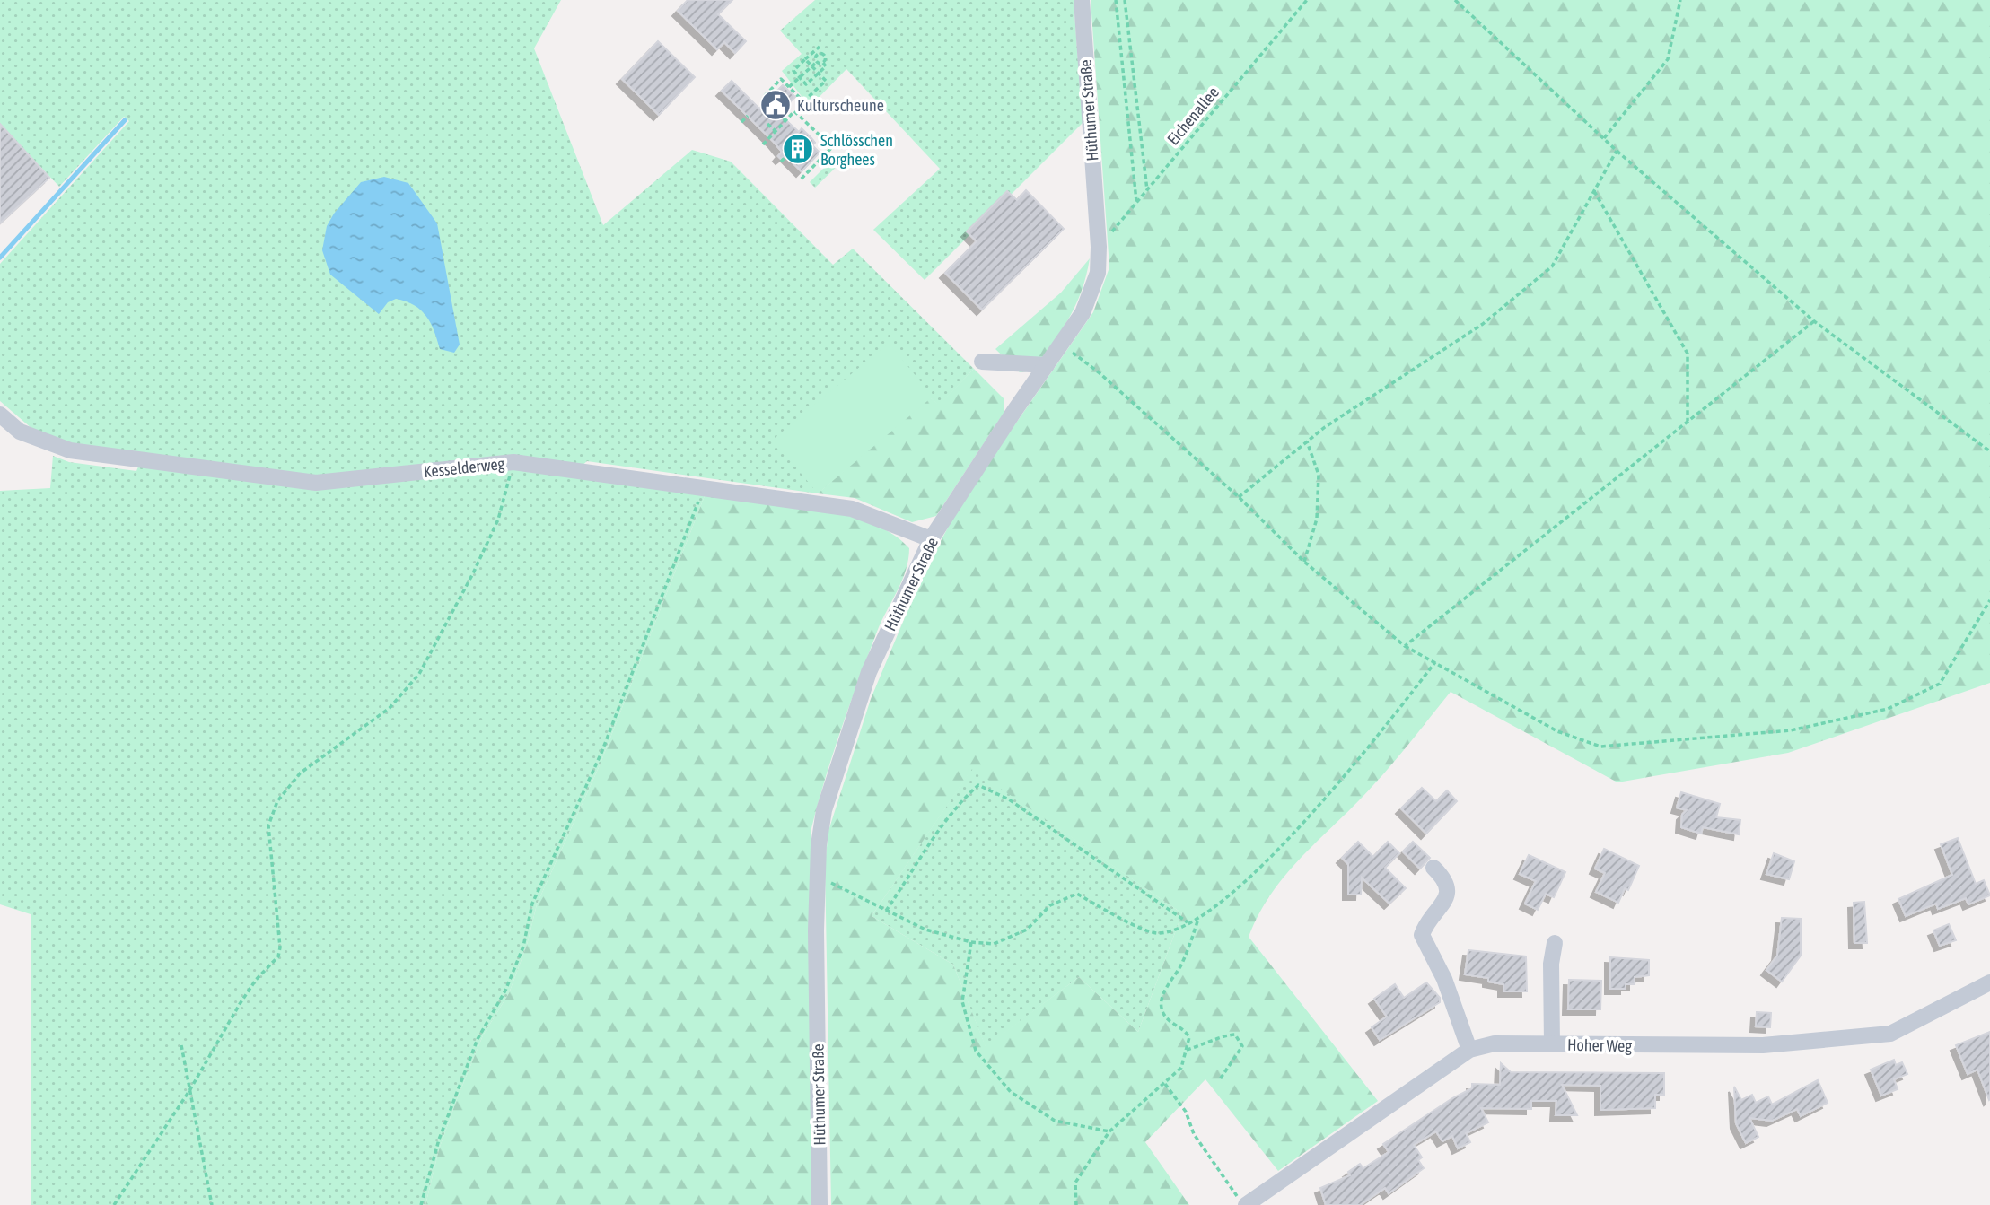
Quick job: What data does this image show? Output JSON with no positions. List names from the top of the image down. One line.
{"streets":{"street":["Hüthumer Straße","Kesselderweg","Hoher Weg"],"path":["Eichenallee"]},"crossings":[["Hüthumer Straße","Eichenallee"],["Hüthumer Straße","Kesselderweg"]],"places":{"public building":["Kulturscheune"],"building":["Schlösschen Borghees"]}}
